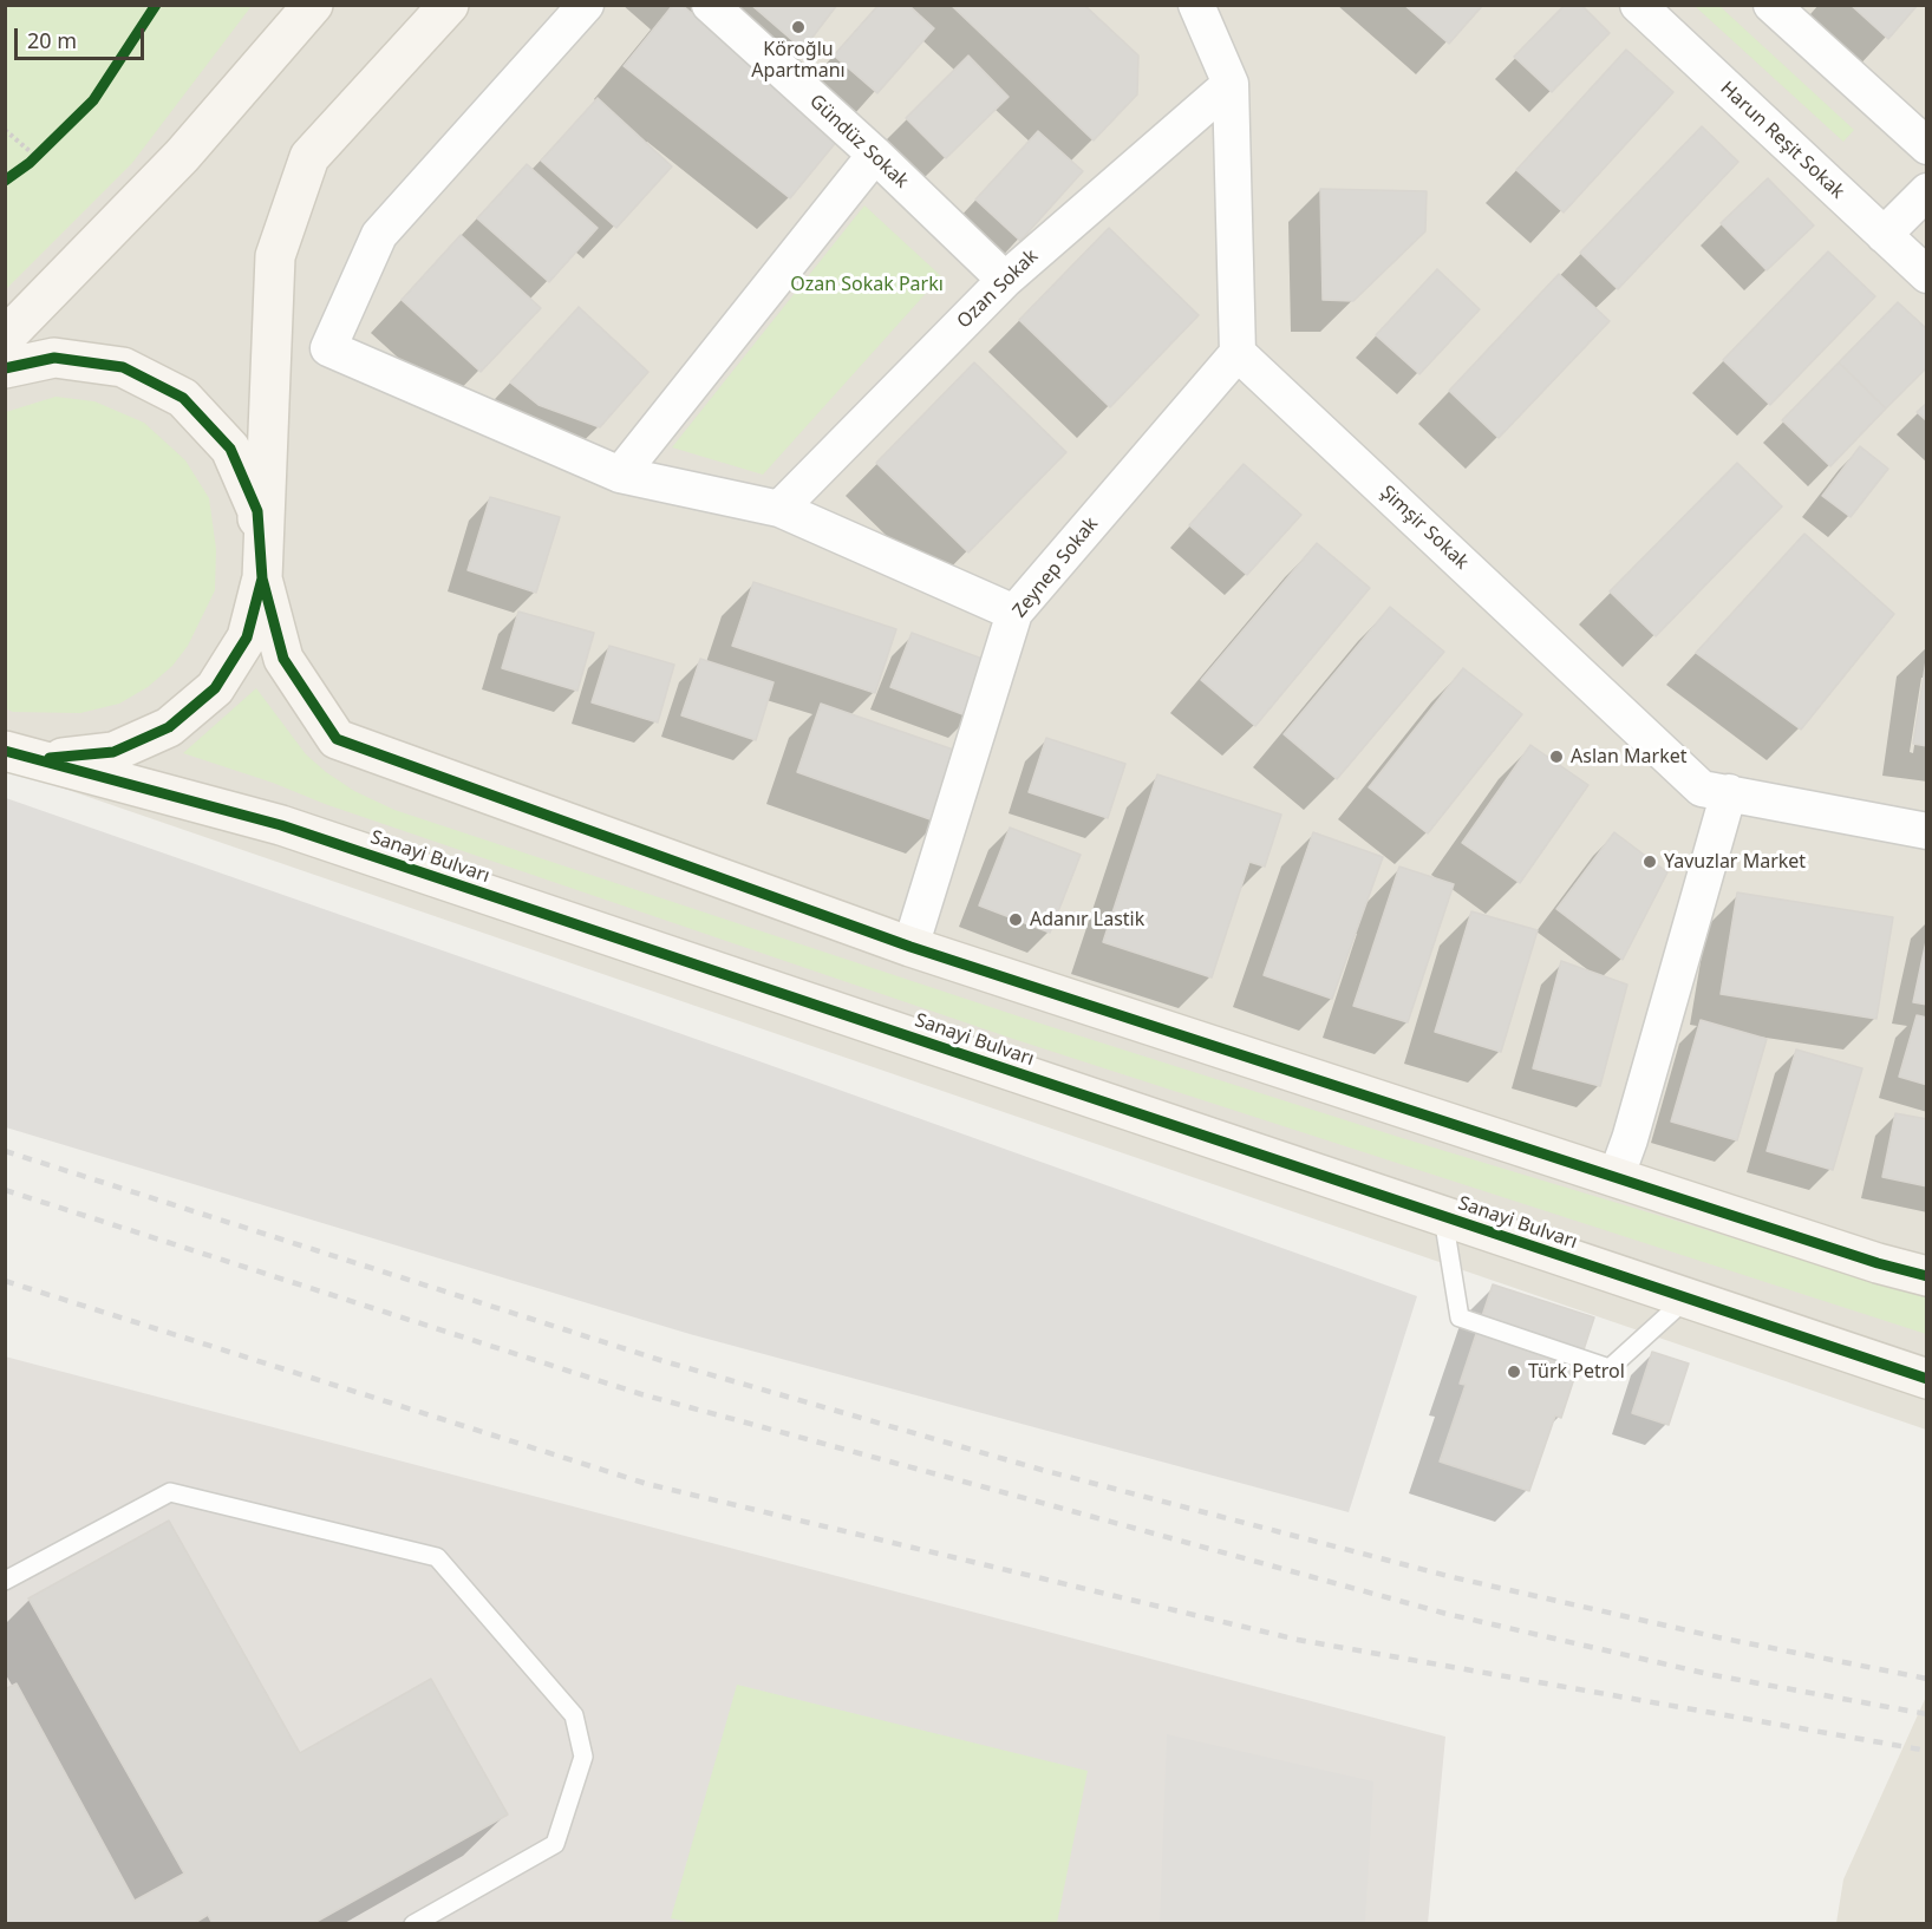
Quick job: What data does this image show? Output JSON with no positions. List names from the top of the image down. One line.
{"streets":{"main road":["Sanayi Bulvarı"],"street":["Harun Reşit Sokak","Gündüz Sokak","Ozan Sokak","Şimşir Sokak","Zeynep Sokak"]},"crossings":[["Gündüz Sokak","Ozan Sokak"],["Şimşir Sokak","Zeynep Sokak"]],"parks":["Ozan Sokak Parkı"],"places":["Köroğlu Apartmanı","Aslan Market","Yavuzlar Market","Adanır Lastik","Türk Petrol"],"scale_bar":"20 m"}
